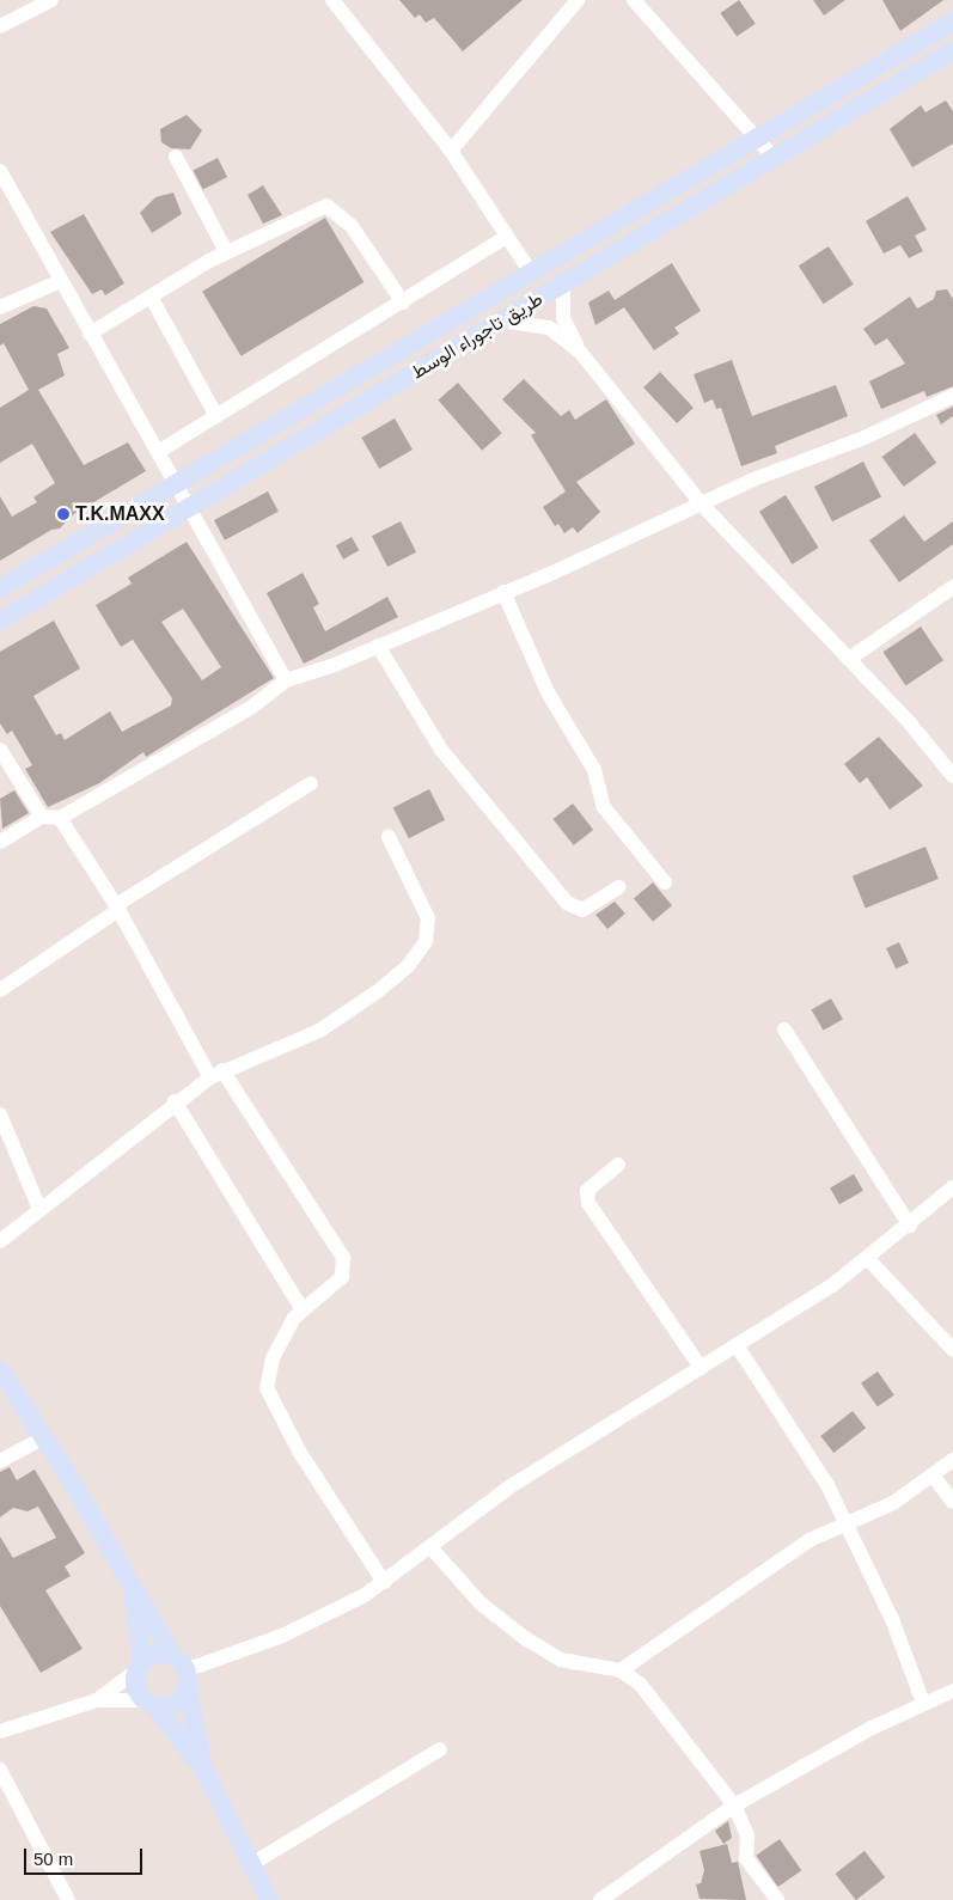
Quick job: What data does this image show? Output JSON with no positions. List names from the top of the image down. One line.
{"streets":{"main road":["طريق تاجوراء الوسط"]},"places":["T.K.MAXX"],"scale_bar":"50 m"}
